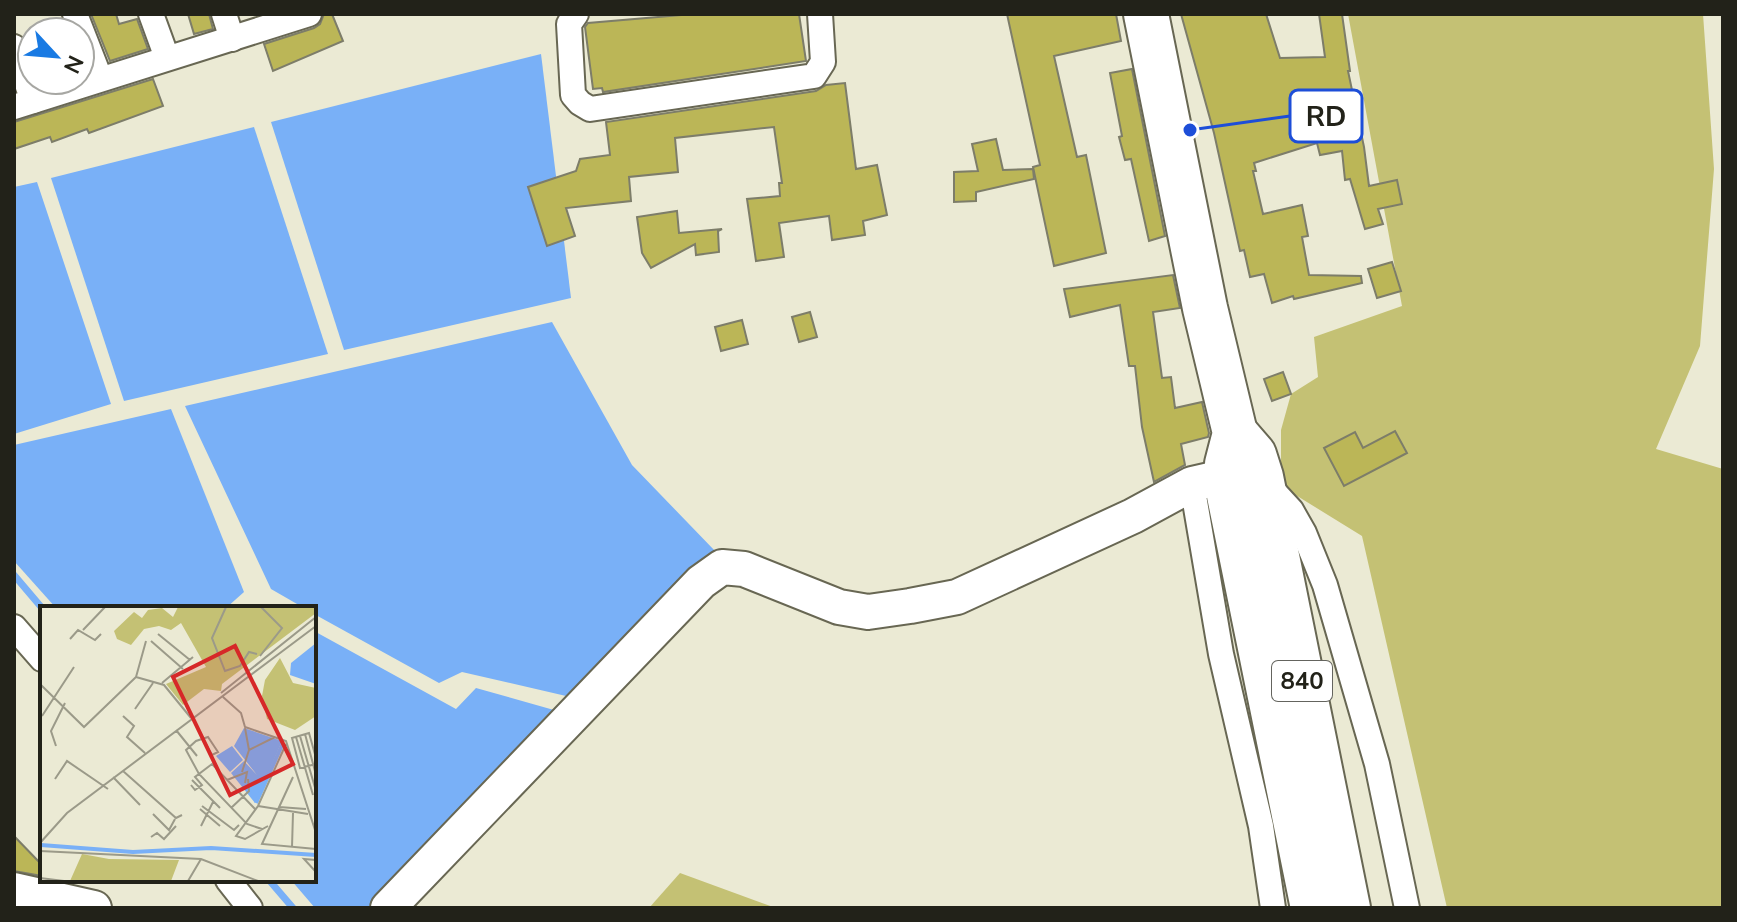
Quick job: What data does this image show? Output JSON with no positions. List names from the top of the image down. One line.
{"streets":{"highway":["840"]},"places":["RD"],"north":"bottom right"}
